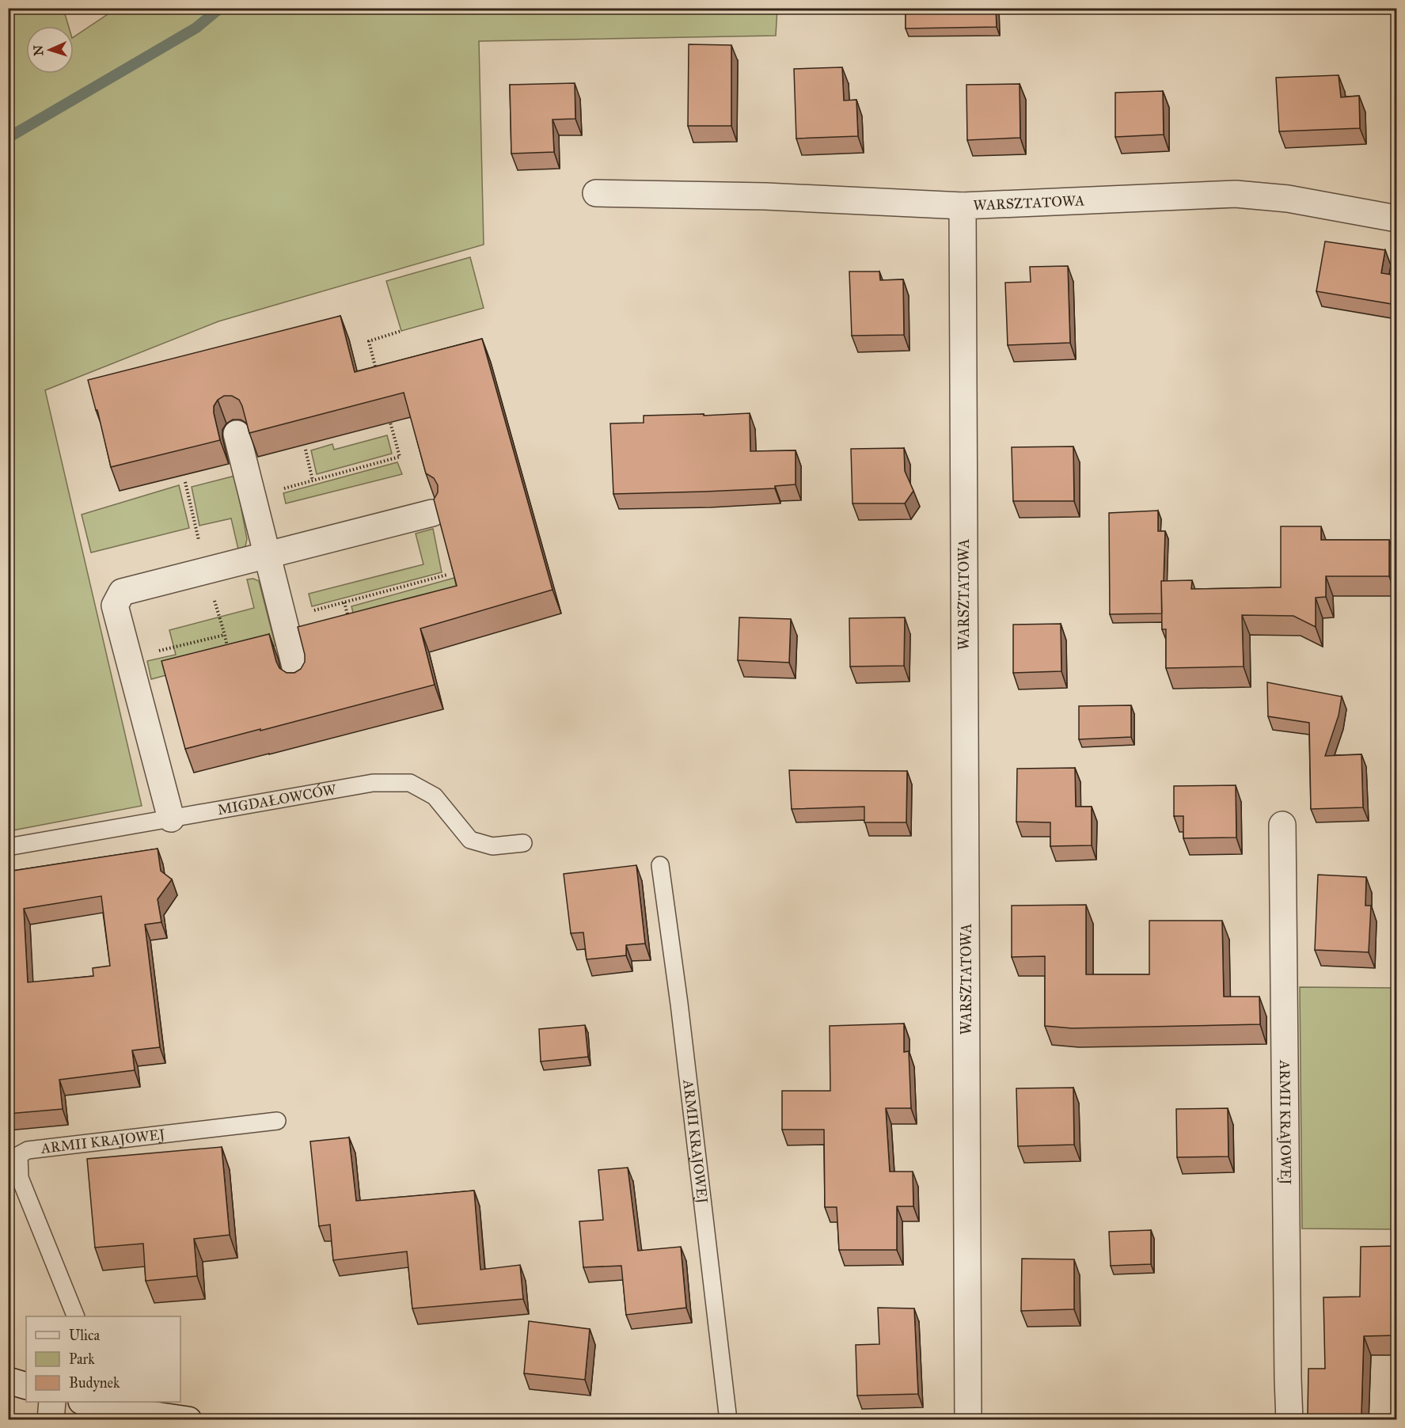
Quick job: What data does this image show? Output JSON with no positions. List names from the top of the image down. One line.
{"streets":{"street":["WARSZTATOWA","ARMII KRAJOWEJ"],"lane":["MIGDAŁOWCÓW"]},"legend":["Ulica","Park","Budynek"],"north":"left"}
